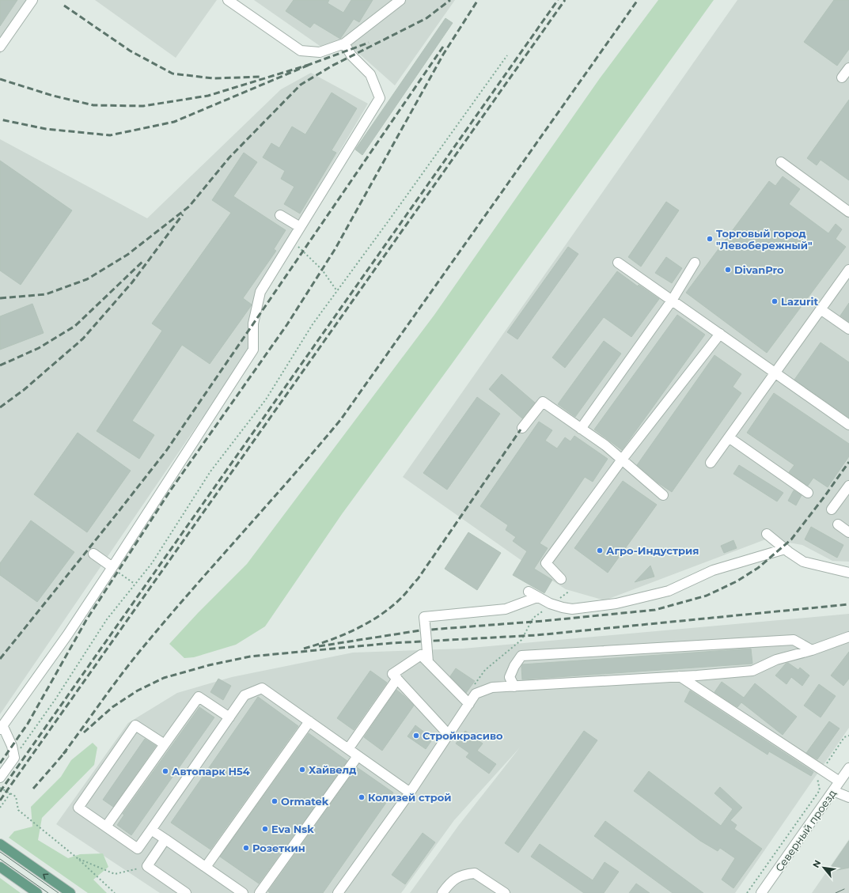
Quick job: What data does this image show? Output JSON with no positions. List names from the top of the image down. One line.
{"streets":{"street":["Северный проезд"]},"places":["Торговый город \"Левобережный\"","DivanPro","Lazurit","Агро-Индустрия","Стройкрасиво","Хайвелд","Автопарк Н54","Колизей строй","Ormatek","Eva Nsk","Розеткин"],"north":"top left"}
